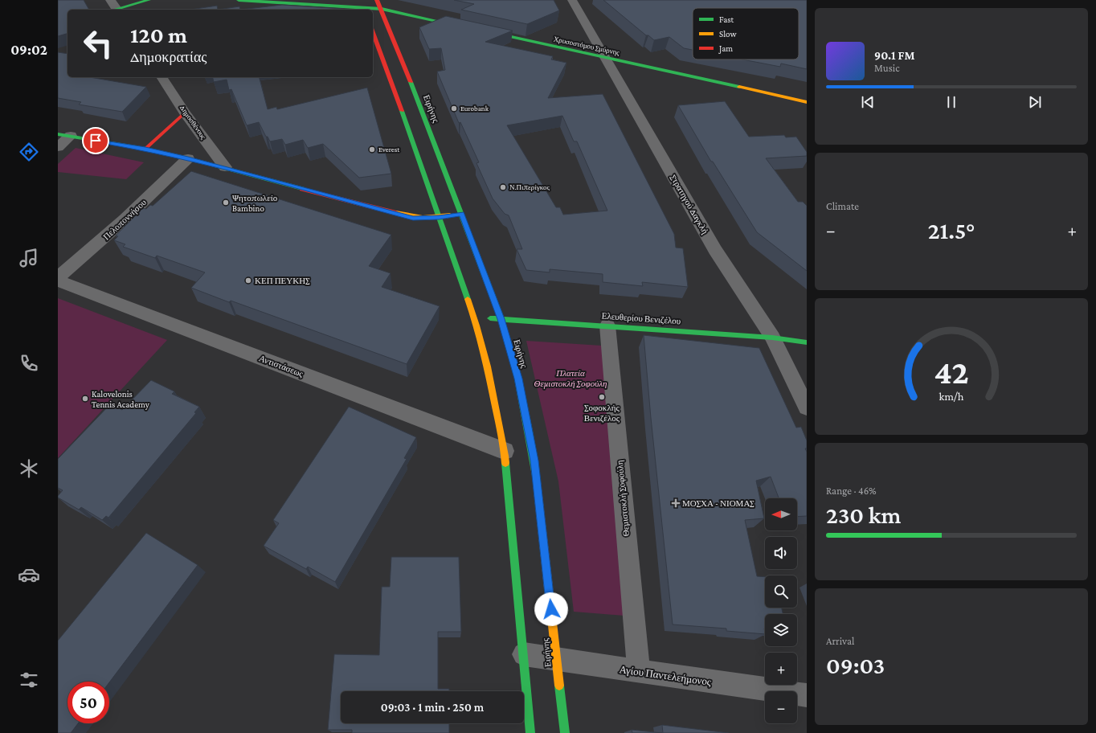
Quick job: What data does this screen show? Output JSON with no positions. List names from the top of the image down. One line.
{"streets":{"main road":["Χρυσοστόμου Σμύρνης","Ειρήνης","Ελευθερίου Βενιζέλου"],"street":["Δημοσθένους","Στρατηγού Δαγκλή","Πελοποννήσου","Αντιστάσεως","Θεμιστοκλή Σοφούλη","Αγίου Παντελεήμονος"]},"crossings":[["Χρυσοστόμου Σμύρνης","Στρατηγού Δαγκλή"],["Ειρήνης","Ελευθερίου Βενιζέλου"],["Ειρήνης","Αγίου Παντελεήμονος"],["Στρατηγού Δαγκλή","Ελευθερίου Βενιζέλου"],["Ελευθερίου Βενιζέλου","Θεμιστοκλή Σοφούλη"],["Θεμιστοκλή Σοφούλη","Αγίου Παντελεήμονος"]],"parks":["Πλατεία Θεμιστοκλή Σοφούλη"],"places":{"other":["Eurobank","Everest","Ν.Πιπερίγκος","Ψητοπωλείο Bambino","ΚΕΠ ΠΕΥΚΗΣ","Σοφοκλής Βενιζέλος","Kalovelonis Tennis Academy"],"health":["ΜΟΣΧΑ - ΝΙΟΜΑΣ"]},"legend":["Fast","Slow","Jam"],"north":"left","page":{"tabs":"09:02","turn":["120 m","Δημοκρατίας"],"song":["90.1 FM","Music"],"tile":["Climate",["Range · 46%","230 km"],["Arrival","09:03"]],"heat":["−","21.5°","+"],"map_buttons":["+","−"],"limit":"50","trip":"09:03 · 1 min · 250 m","gauge":["42","km/h"]}}
